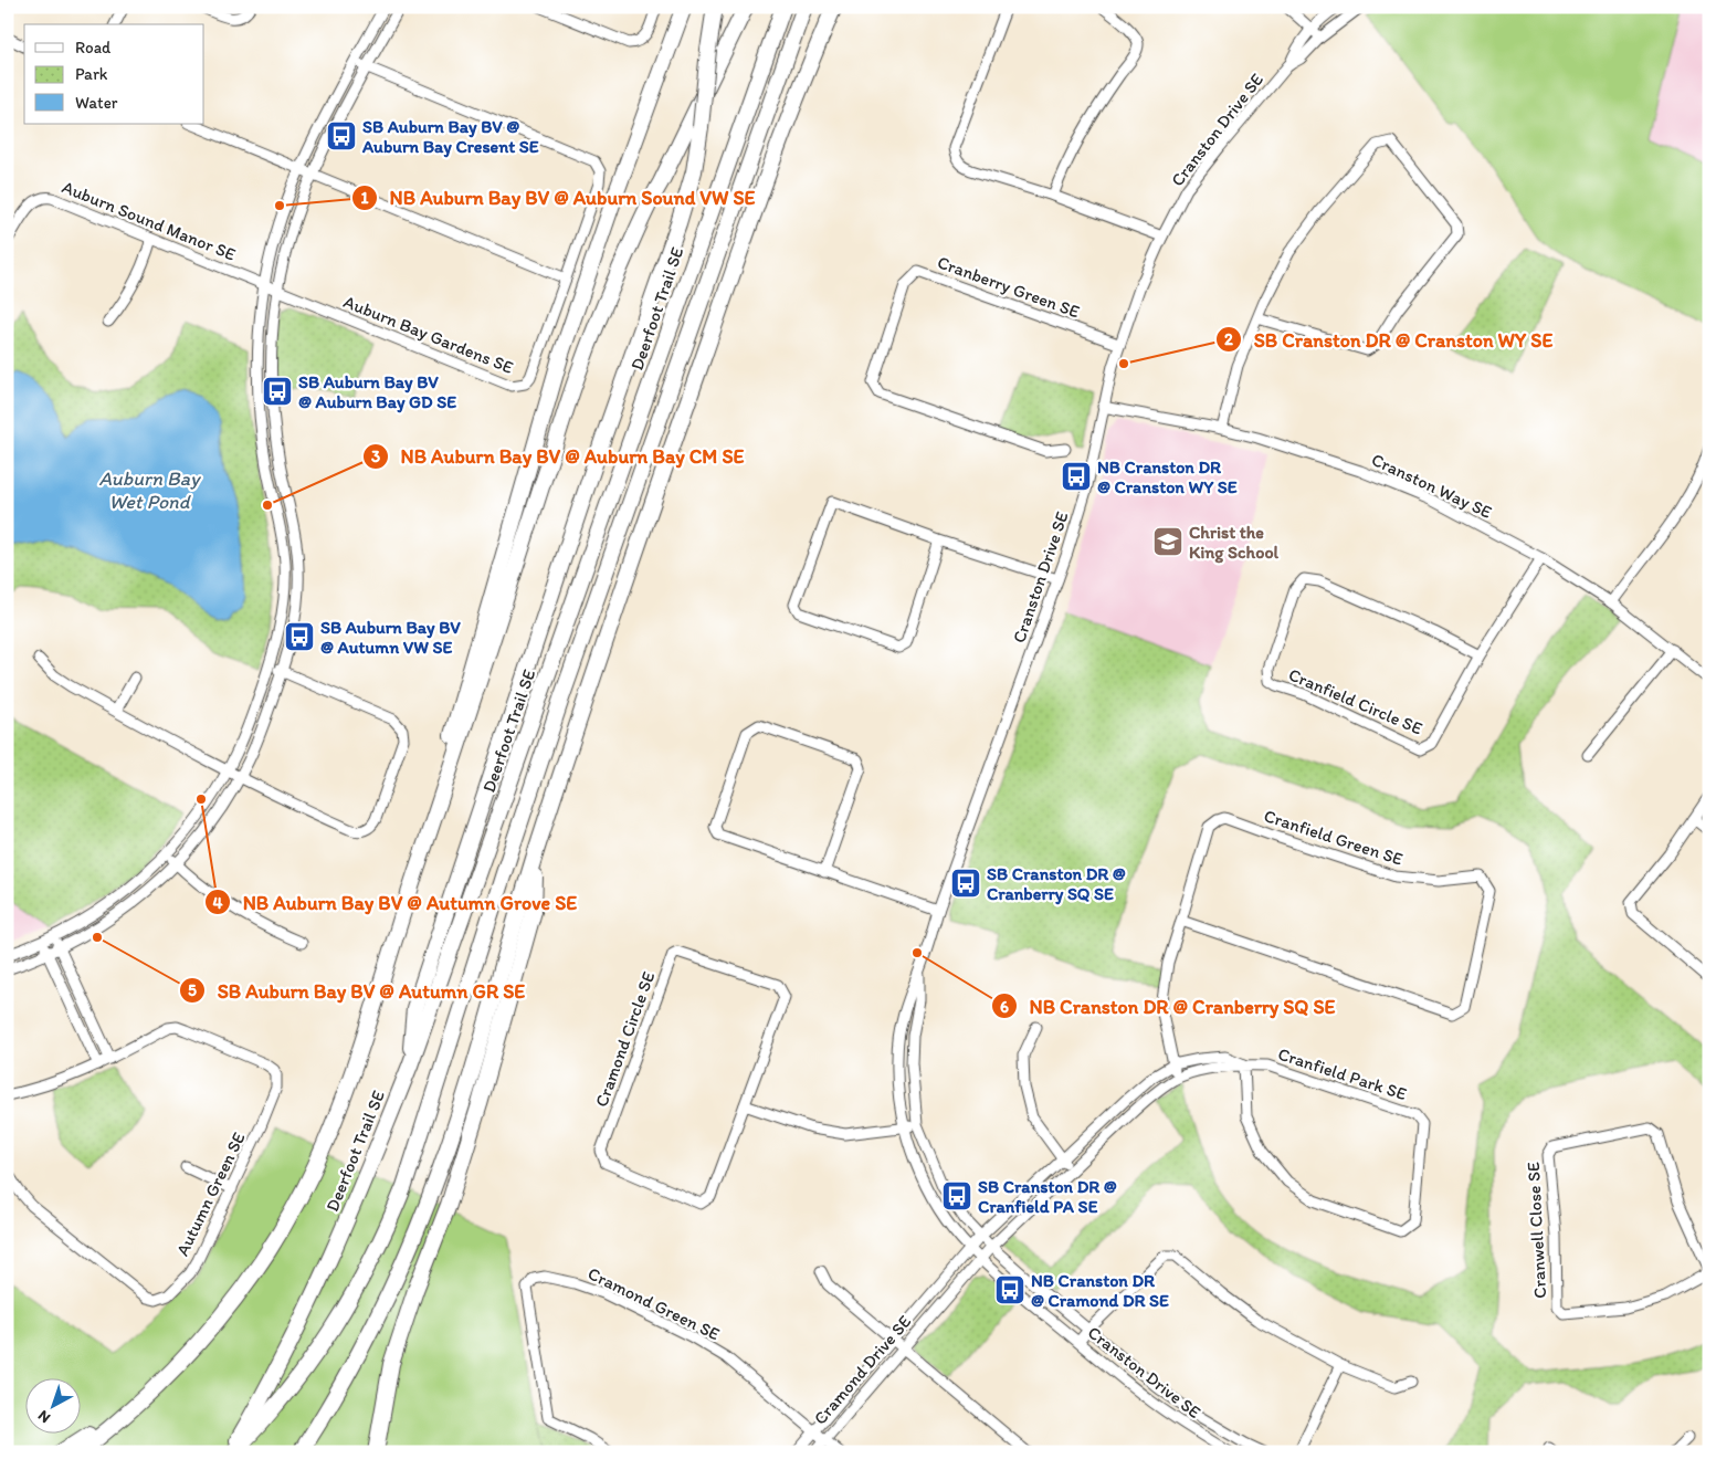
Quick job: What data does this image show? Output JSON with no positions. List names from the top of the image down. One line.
{"streets":{"highway":["Deerfoot Trail SE"],"street":["Cranston Drive SE","Auburn Sound Manor SE","Cranberry Green SE","Auburn Bay Gardens SE","Cranston Way SE","Cranfield Circle SE","Cranfield Green SE","Cramond Circle SE","Cranfield Park SE","Autumn Green SE","Cranwell Close SE","Cramond Green SE","Cramond Drive SE"]},"crossings":[["Cranston Drive SE","Cranberry Green SE"],["Cranston Drive SE","Cranston Way SE"],["Cranston Drive SE","Cranfield Park SE"],["Cranston Drive SE","Cramond Drive SE"],["Auburn Sound Manor SE","Auburn Bay Gardens SE"],["Cranston Way SE","Cranfield Circle SE"],["Cranfield Green SE","Cranfield Park SE"],["Cranfield Park SE","Cramond Drive SE"],["Cramond Green SE","Cramond Drive SE"]],"water":["Auburn Bay Wet Pond"],"places":{"bus stop":["SB Auburn Bay BV @ Auburn Bay Cresent SE","SB Auburn Bay BV @ Auburn Bay GD SE","NB Cranston DR @ Cranston WY SE","SB Auburn Bay BV @ Autumn VW SE","SB Cranston DR @ Cranberry SQ SE","SB Cranston DR @ Cranfield PA SE","NB Cranston DR @ Cramond DR SE"],"other":["NB Auburn Bay BV @ Auburn Sound VW SE","SB Cranston DR @ Cranston WY SE","NB Auburn Bay BV @ Auburn Bay CM SE","NB Auburn Bay BV @ Autumn Grove SE","SB Auburn Bay BV @ Autumn GR SE","NB Cranston DR @ Cranberry SQ SE"],"school or university":["Christ the King School"]},"legend":["Road","Park","Water"],"north":"bottom left"}
